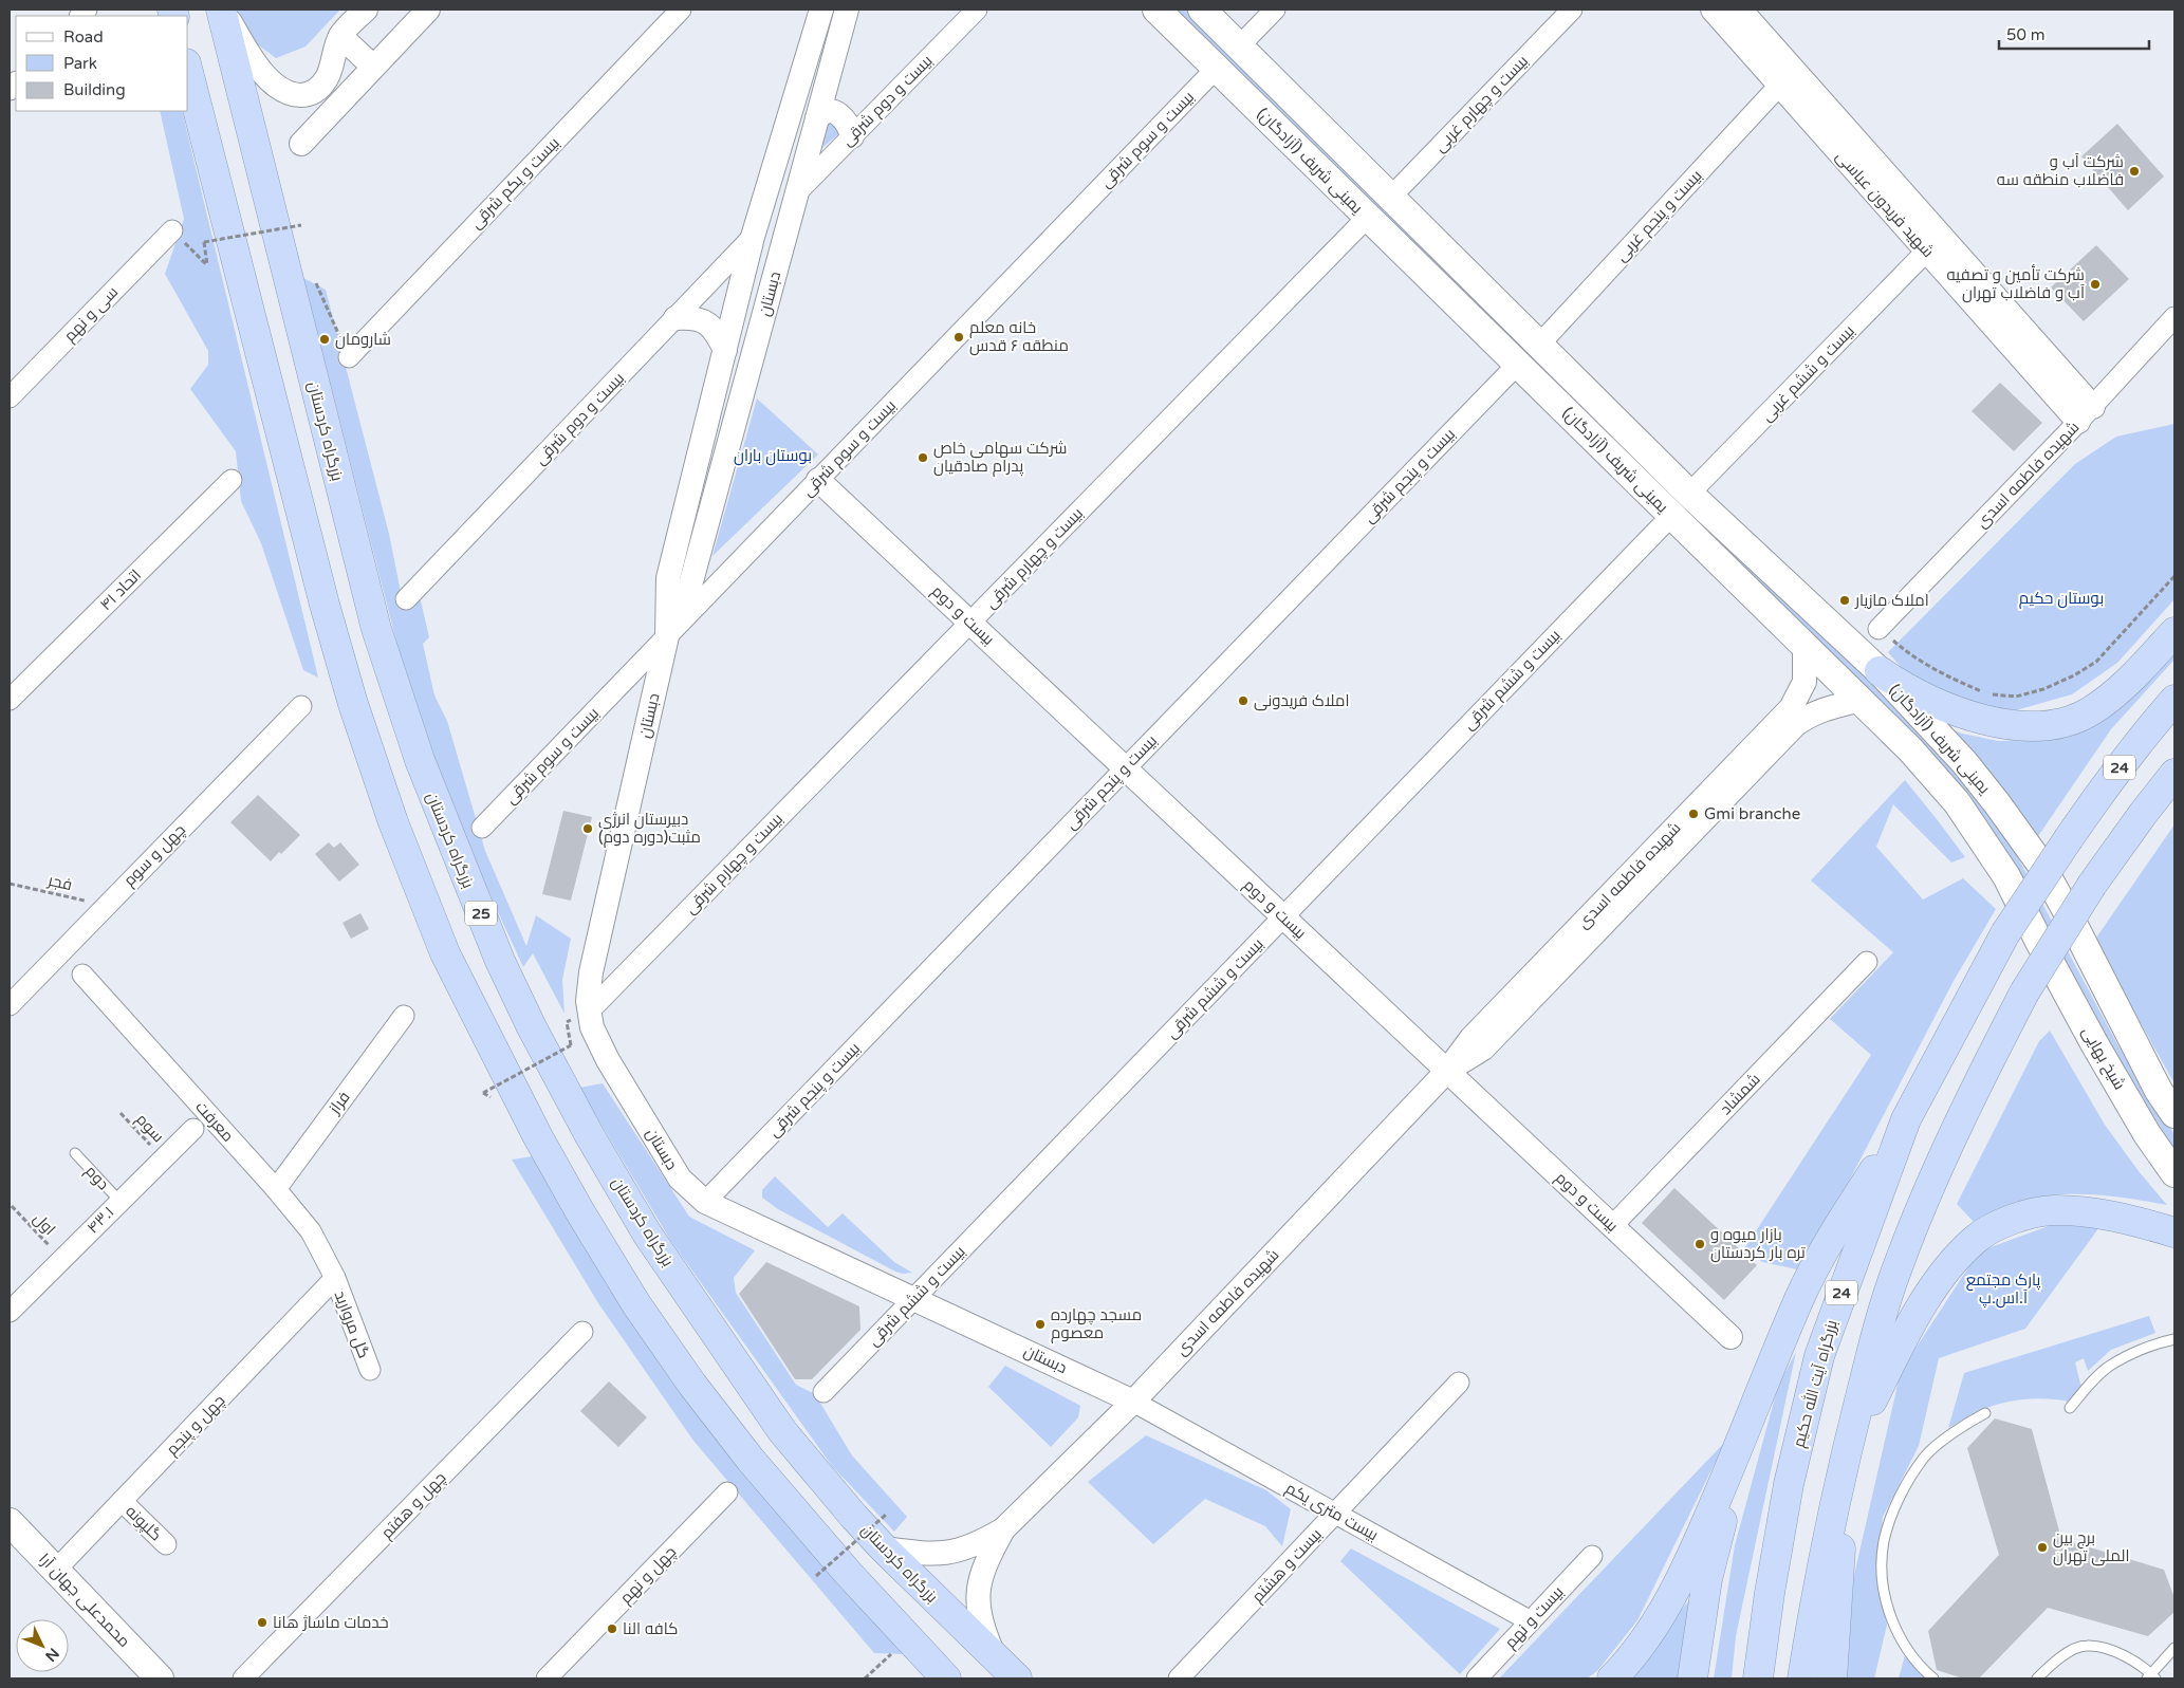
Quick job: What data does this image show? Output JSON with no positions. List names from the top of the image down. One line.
{"streets":{"highway":["بزرگراه کردستان","24","25","بزرگراه آیت الله حکیم"],"main road":["یمینی شریف (آزادگان)","شیخ بهایی","محمدعلی جهان آرا"],"street":["بیست و دوم شرقی","بیست و چهارم غربی","بیست و سوم شرقی","بیست و یکم شرقی","شهید فریدون عباسی","بیست و پنجم غربی","دبستان","سی و نهم","بیست و ششم غربی","شهیده فاطمه اسدی","بیست و پنجم شرقی","بیست و چهارم شرقی","اتحاد ۴۱","بیست و دوم","بیست و ششم شرقی","چهل و سوم","شمشاد","فراز","معرفت","۴۳.۱","گل مروارید","چهل و پنجم","چهل و هفتم","بیست متری یکم","گلپونه","بیست و هشتم","چهل و نهم","بیست و نهم"],"lane":["دوم"],"path":["فجر","سوم","اول"]},"crossings":[["بیست و دوم شرقی","دبستان"],["بیست و چهارم غربی","یمینی شریف (آزادگان)"],["بیست و سوم شرقی","یمینی شریف (آزادگان)"],["بیست و سوم شرقی","دبستان"],["بیست و سوم شرقی","بیست و دوم"],["یمینی شریف (آزادگان)","بیست و پنجم غربی"],["یمینی شریف (آزادگان)","بیست و ششم غربی"],["یمینی شریف (آزادگان)","شهیده فاطمه اسدی"],["یمینی شریف (آزادگان)","بیست و پنجم شرقی"],["یمینی شریف (آزادگان)","بیست و چهارم شرقی"],["یمینی شریف (آزادگان)","بیست و ششم شرقی"],["یمینی شریف (آزادگان)","شیخ بهایی"],["شهید فریدون عباسی","بیست و پنجم غربی"],["شهید فریدون عباسی","بیست و ششم غربی"],["شهید فریدون عباسی","شهیده فاطمه اسدی"],["دبستان","شهیده فاطمه اسدی"],["دبستان","بیست و پنجم شرقی"],["دبستان","بیست و چهارم شرقی"],["دبستان","بیست و ششم شرقی"],["دبستان","بیست متری یکم"],["شهیده فاطمه اسدی","بیست و دوم"],["شهیده فاطمه اسدی","بیست متری یکم"],["بیست و پنجم شرقی","بیست و دوم"],["بیست و چهارم شرقی","بیست و دوم"],["بیست و دوم","بیست و ششم شرقی"],["بیست و دوم","شمشاد"],["چهل و سوم","فجر"],["فراز","معرفت"],["معرفت","گل مروارید"],["معرفت","چهل و پنجم"],["سوم","۴۳.۱"],["دوم","۴۳.۱"],["۴۳.۱","اول"],["گل مروارید","چهل و پنجم"],["چهل و پنجم","گلپونه"],["چهل و پنجم","محمدعلی جهان آرا"],["بیست متری یکم","بیست و هشتم"],["بیست متری یکم","بیست و نهم"]],"parks":["بوستان باران","بوستان حکیم","پارک مجتمع آ.اس.پ"],"places":["شرکت آب و فاضلاب منطقه سه","شركت تأمين و تصفيه آب و فاضلاب تهران","خانه معلم منطقه ۶ قدس","شارومان","شرکت سهامی خاص پدرام صادقیان","املاک مازیار","املاک فریدونی","Gmi branche","دبیرستان انرژی مثبت(دوره دوم)","بازار میوه و تره بار کردستان","مسجد چهارده معصوم","برج بین الملی تهران","خدمات ماساژ هانا","کافه النا"],"legend":["Road","Park","Building"],"scale_bar":"50 m","north":"bottom right"}
